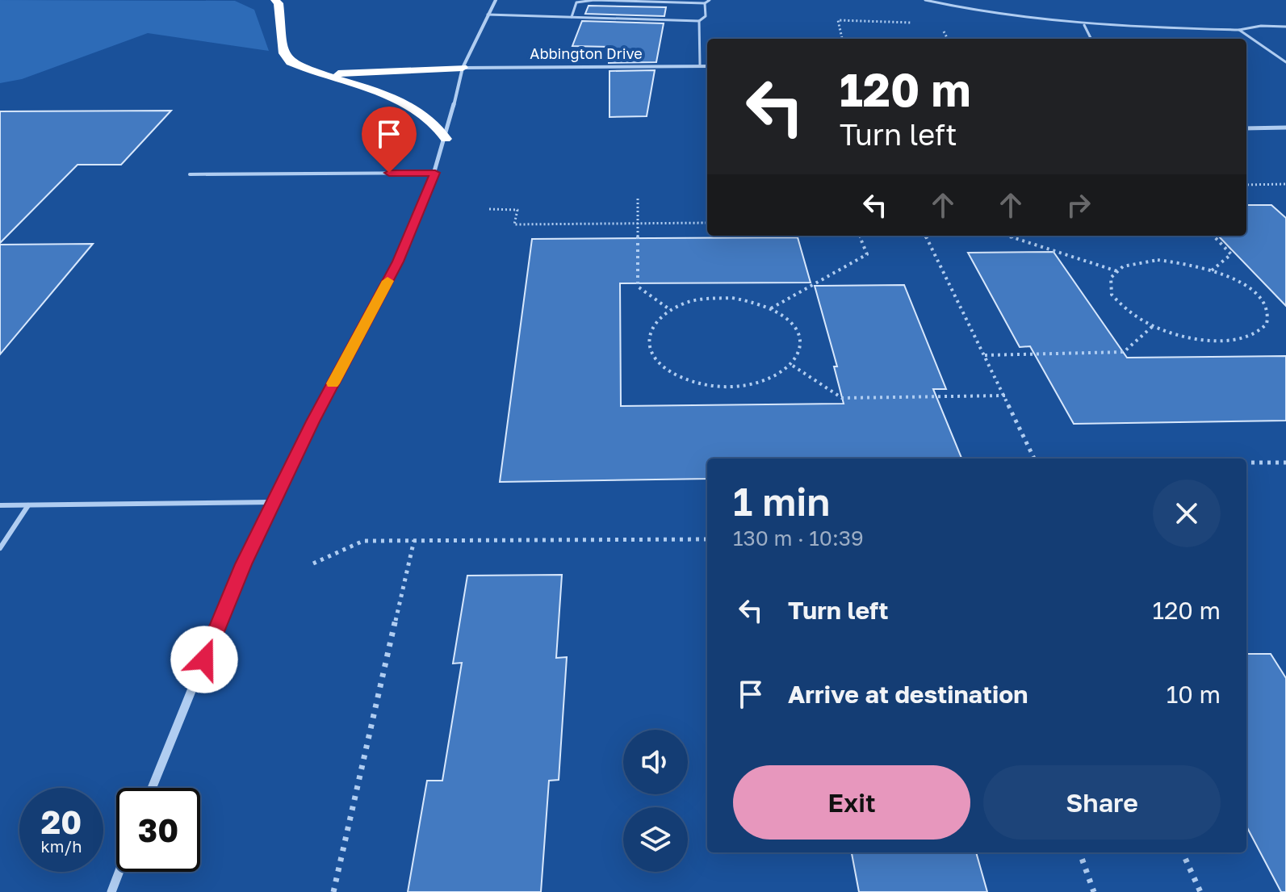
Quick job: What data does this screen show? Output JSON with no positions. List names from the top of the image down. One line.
{"streets":{"street":["Abbington Drive"]},"page":{"turn":["120 m","Turn left"],"heading":["1 min","130 m · 10:39"],"list":[{"name":"Turn left","value":"120 m"},{"name":"Arrive at destination","value":"10 m"}],"buttons":["Exit","Share"],"speed":"20 km/h","limit":"30"}}
